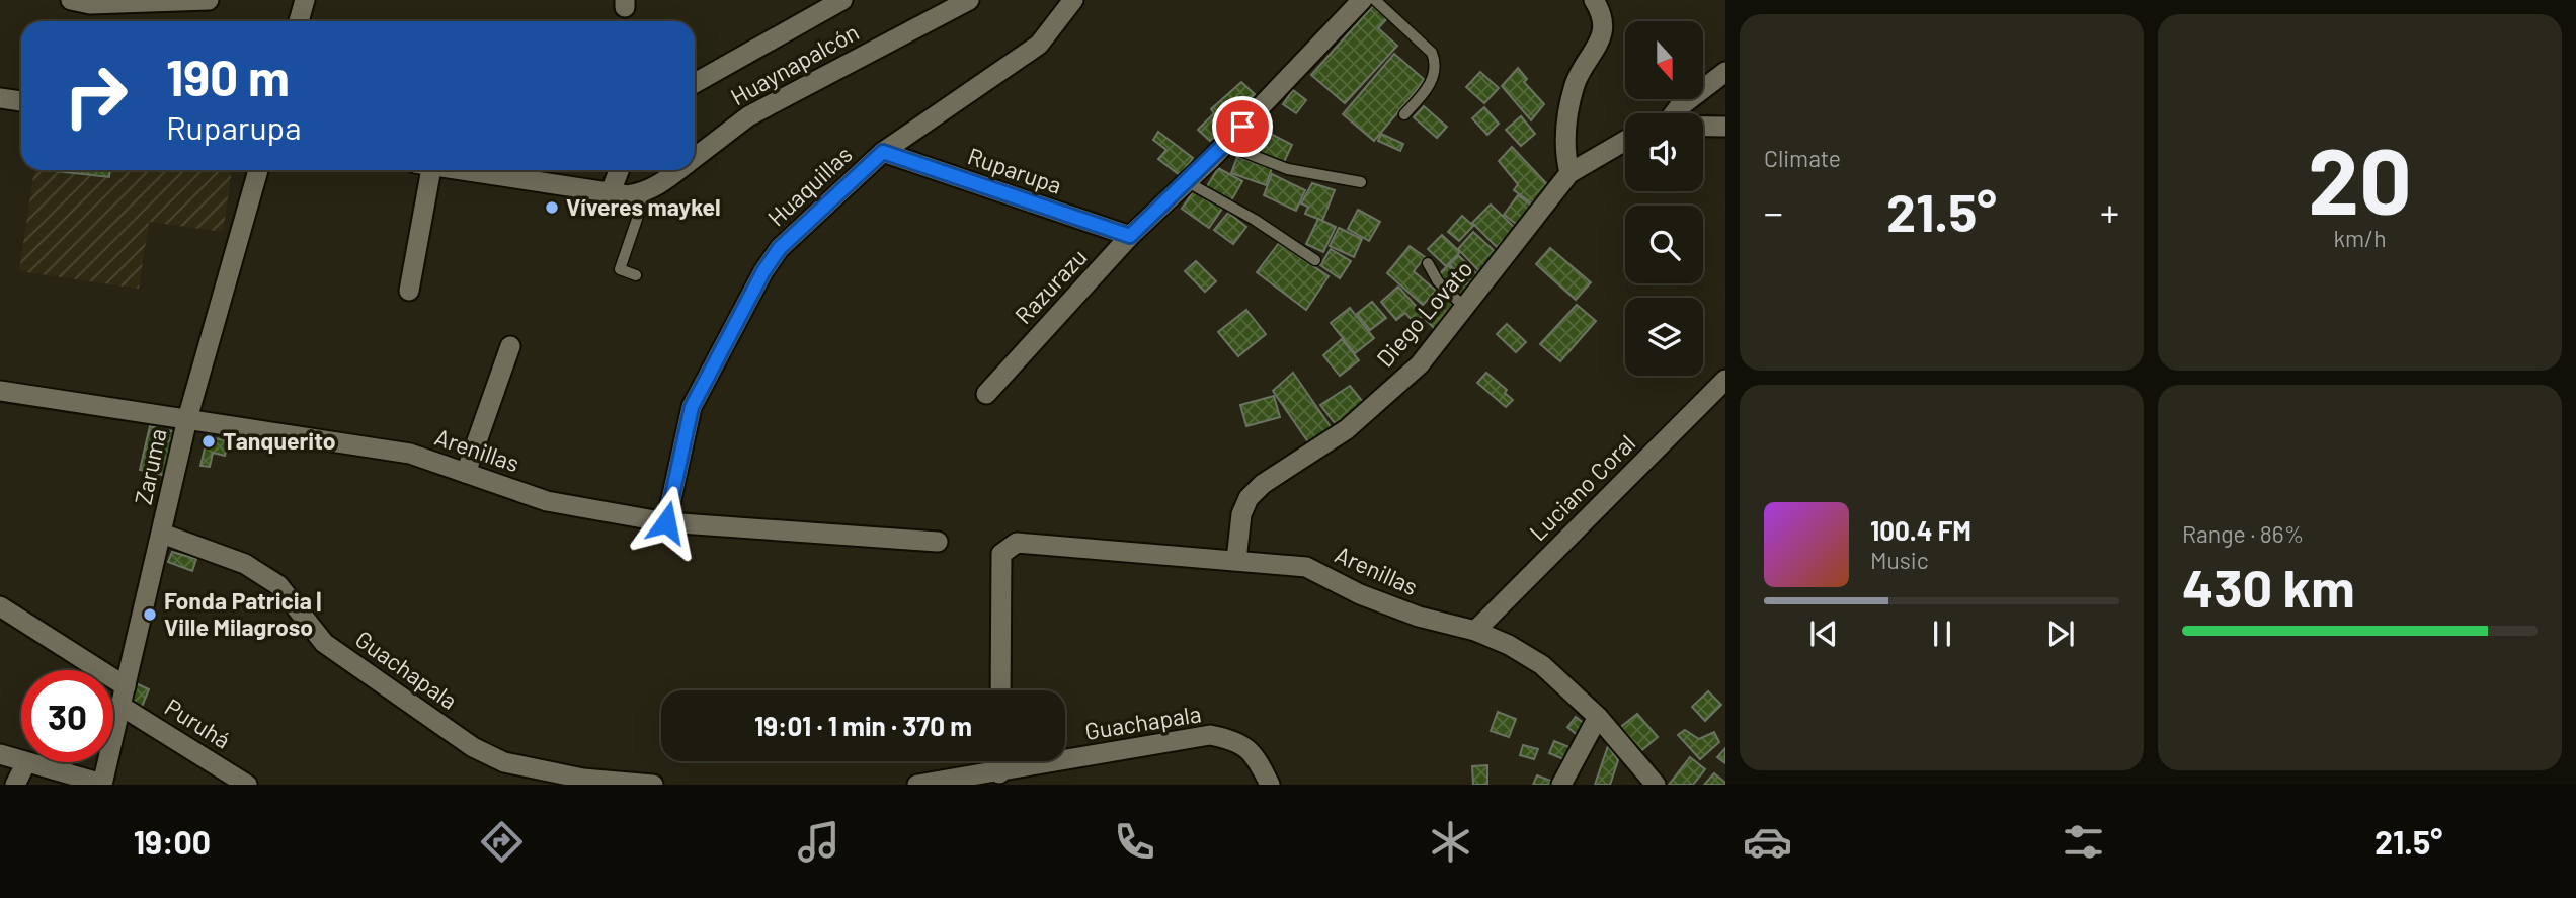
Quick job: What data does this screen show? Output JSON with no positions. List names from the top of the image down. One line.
{"streets":{"street":["Huaynapalcón","Ruparupa","Huaquillas","Razurazu","Diego Lovato","Arenillas","Zaruma","Luciano Coral","Guachapala","Puruhá"]},"crossings":[["Ruparupa","Huaquillas"],["Ruparupa","Razurazu"],["Huaquillas","Arenillas"],["Diego Lovato","Arenillas"],["Arenillas","Zaruma"],["Arenillas","Luciano Coral"],["Zaruma","Guachapala"],["Zaruma","Puruhá"]],"places":["Víveres maykel","Tanquerito","Fonda Patricia | Ville Milagroso"],"north":"bottom","page":{"tile":["Climate",["20","km/h"],["Range · 86%","430 km"]],"turn":["190 m","Ruparupa"],"heat":["−","21.5°","+"],"song":["100.4 FM","Music"],"limit":"30","trip":"19:01 · 1 min · 370 m","tabs":["19:00","21.5°"]}}
